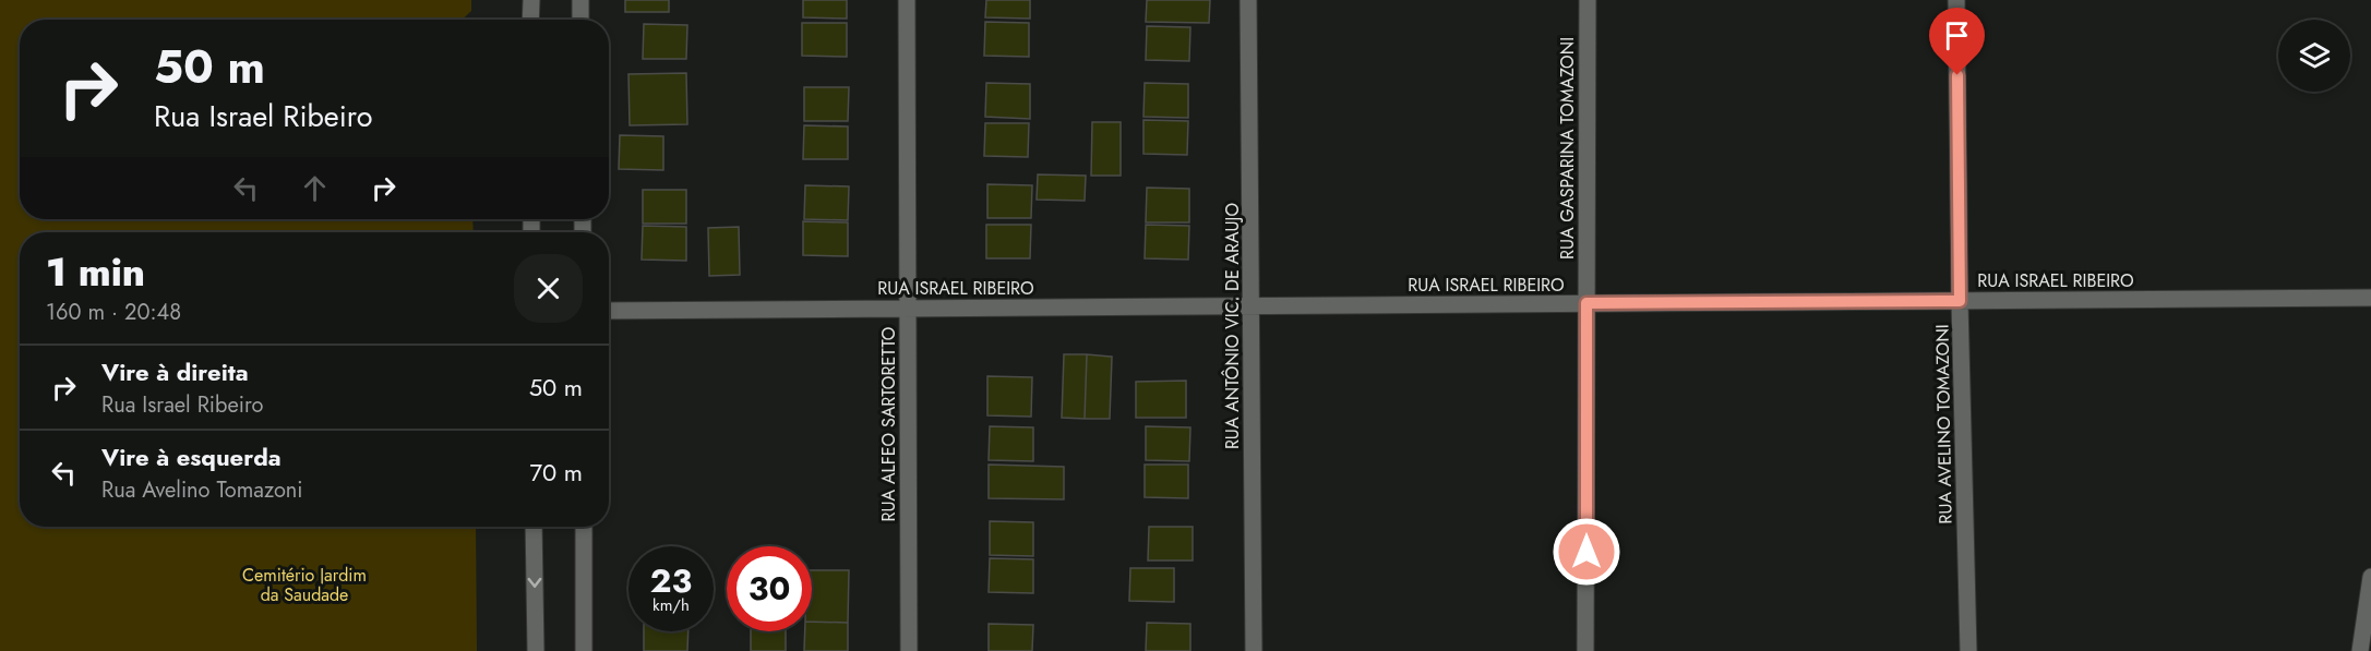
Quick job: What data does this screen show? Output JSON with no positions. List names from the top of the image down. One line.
{"streets":{"street":["RUA GASPARINA TOMAZONI","RUA ISRAEL RIBEIRO","RUA ANTÔNIO VIC. DE ARAUJO","RUA ALFEO SARTORETTO","RUA AVELINO TOMAZONI"]},"crossings":[["RUA GASPARINA TOMAZONI","RUA ISRAEL RIBEIRO"],["RUA ISRAEL RIBEIRO","RUA ANTÔNIO VIC. DE ARAUJO"],["RUA ISRAEL RIBEIRO","RUA ALFEO SARTORETTO"],["RUA ISRAEL RIBEIRO","RUA AVELINO TOMAZONI"]],"parks":["Cemitério Jardim da Saudade"],"page":{"turn":["50 m","Rua Israel Ribeiro"],"heading":["1 min","160 m · 20:48"],"list":[{"name":"Vire à direita","note":"Rua Israel Ribeiro","value":"50 m"},{"name":"Vire à esquerda","note":"Rua Avelino Tomazoni","value":"70 m"}],"speed":"23 km/h","limit":"30"}}
